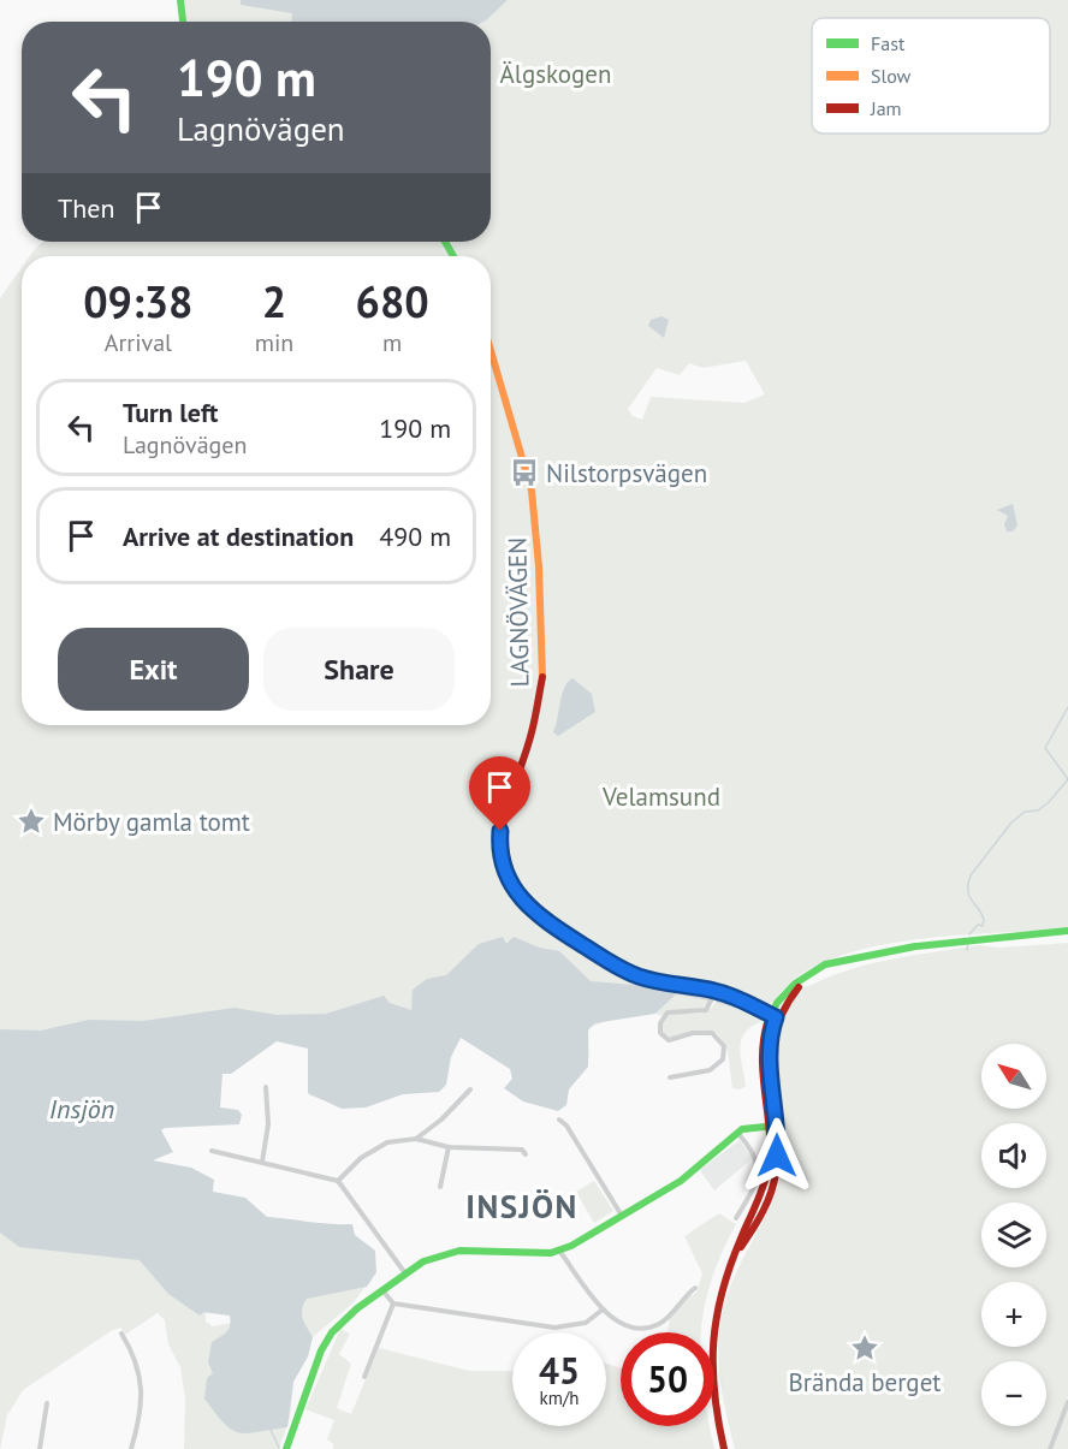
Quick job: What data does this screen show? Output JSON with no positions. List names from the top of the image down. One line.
{"streets":{"main road":["LAGNÖVÄGEN"]},"districts":["INSJÖN"],"water":["Insjön"],"parks":["Älgskogen","Velamsund"],"places":{"bus stop":["Nilstorpsvägen"],"place":["Mörby gamla tomt","Brända berget"]},"legend":["Fast","Slow","Jam"],"north":"top left","page":{"turn":["190 m","Lagnövägen"],"then":"Then","eta":["09:38","Arrival","2","min","680","m"],"list":[{"name":"Turn left","note":"Lagnövägen","value":"190 m"},{"name":"Arrive at destination","value":"490 m"}],"buttons":["Exit","Share"],"map_buttons":["+","−"],"speed":"45 km/h","limit":"50"}}
